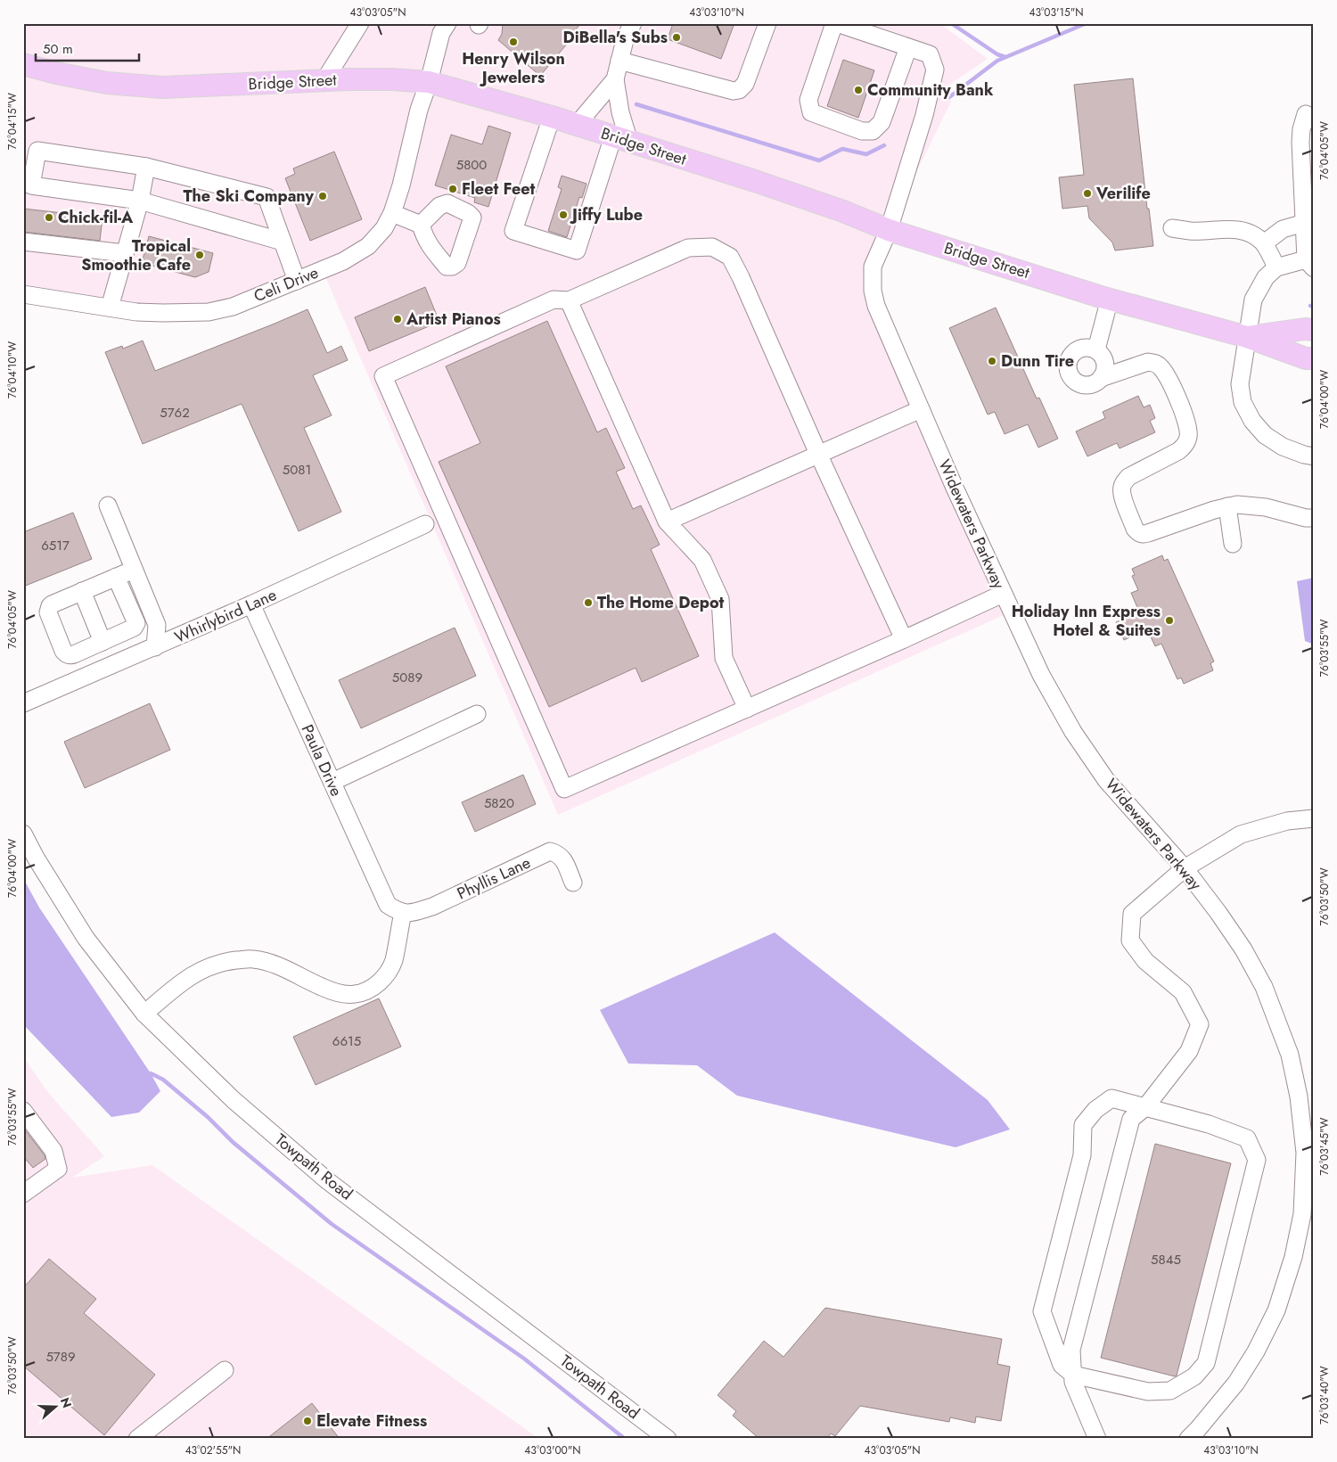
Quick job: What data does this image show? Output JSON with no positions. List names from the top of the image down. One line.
{"streets":{"main road":["Bridge Street"],"street":["Celi Drive","Widewaters Parkway","Whirlybird Lane","Paula Drive","Phyllis Lane","Towpath Road"]},"crossings":[["Bridge Street","Celi Drive"],["Bridge Street","Widewaters Parkway"],["Whirlybird Lane","Paula Drive"],["Paula Drive","Phyllis Lane"]],"places":["DiBella's Subs","Henry Wilson Jewelers","Community Bank","Fleet Feet","Verilife","The Ski Company","Jiffy Lube","Chick-fil-A","Tropical Smoothie Cafe","Artist Pianos","Dunn Tire","The Home Depot","Holiday Inn Express Hotel & Suites","Elevate Fitness"],"house_numbers":["5800","5762","5081","6517","5089","5820","6615","5845","5789"],"scale_bar":"50 m","north":"right","coordinates":["43°03'05\"N","43°03'10\"N","43°03'15\"N","76°04'15\"W","76°04'05\"W","76°04'10\"W","76°04'00\"W","76°03'55\"W","76°03'50\"W","76°03'45\"W","76°03'40\"W","43°02'55\"N","43°03'00\"N"]}
